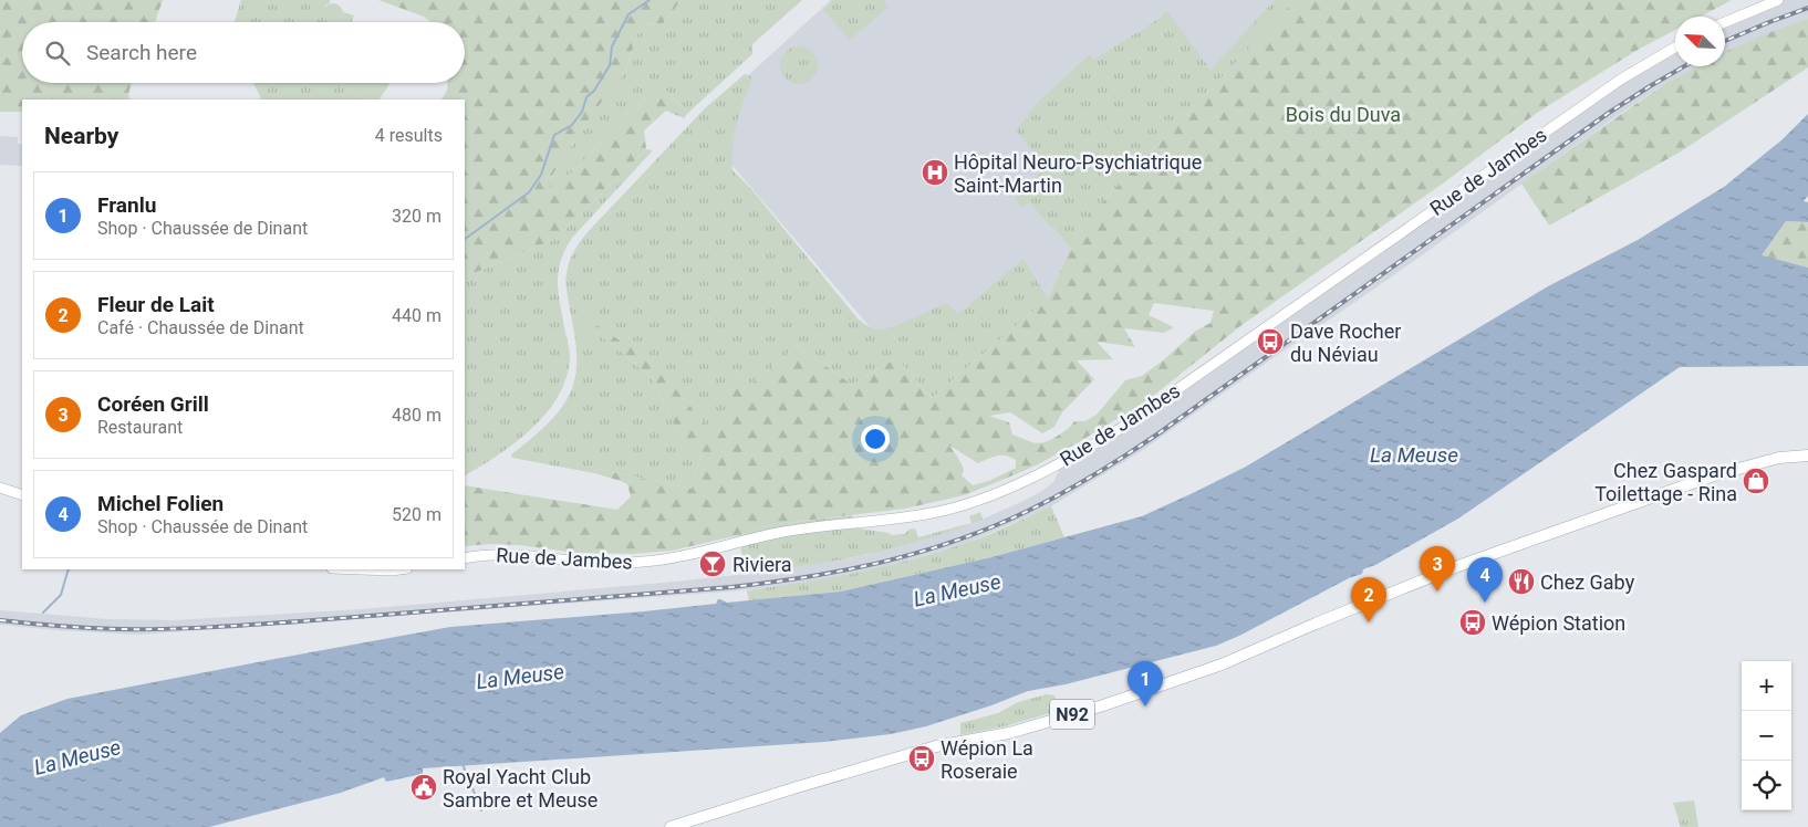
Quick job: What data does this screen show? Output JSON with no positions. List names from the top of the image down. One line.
{"streets":{"main road":["Rue de Jambes","N92"]},"water":["La Meuse"],"parks":["Bois du Duva"],"places":{"hospital":["Hôpital Neuro-Psychiatrique Saint-Martin"],"bus stop":["Dave Rocher du Néviau","Wépion Station","Wépion La Roseraie"],"shop":["Chez Gaspard Toilettage - Rina"],"bar":["Riviera"],"restaurant":["Chez Gaby"],"public building":["Royal Yacht Club Sambre et Meuse"]},"north":"top left","page":{"search":"Search here","heading":["Nearby","4 results"],"list":[{"mark":"1","name":"Franlu","note":"Shop · Chaussée de Dinant","value":"320 m"},{"mark":"2","name":"Fleur de Lait","note":"Café · Chaussée de Dinant","value":"440 m"},{"mark":"3","name":"Coréen Grill","note":"Restaurant","value":"480 m"},{"mark":"4","name":"Michel Folien","note":"Shop · Chaussée de Dinant","value":"520 m"}],"pins":["3","4","2","1"],"map_buttons":["+","−"]}}
